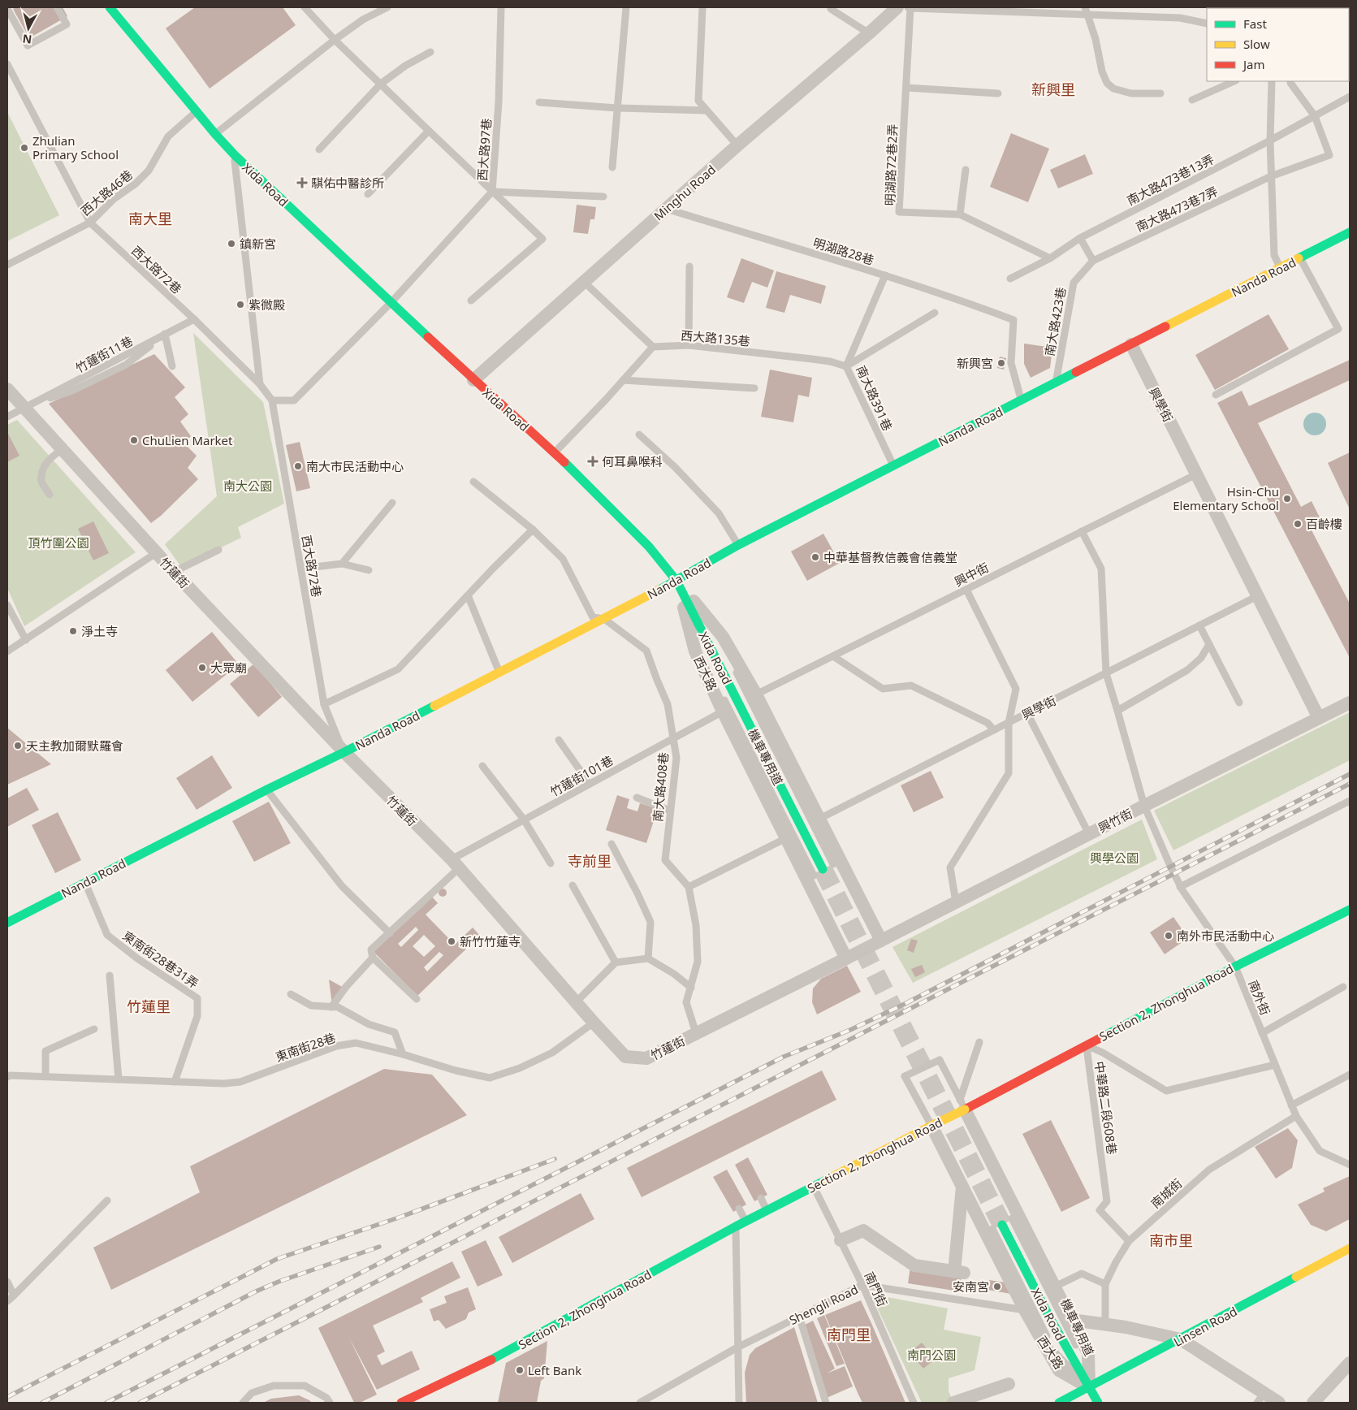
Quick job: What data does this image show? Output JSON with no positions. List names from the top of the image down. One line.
{"streets":{"street":["Xida Road","Minghu Road","Nanda Road","興學街","竹蓮街","西大路","興竹街","Section 2, Zhonghua Road","Linsen Road"],"lane":["西大路97巷","明湖路72巷2弄","南大路473巷13弄","西大路46巷","南大路473巷7弄","明湖路28巷","西大路72巷","南大路423巷","西大路135巷","竹蓮街11巷","南大路391巷","興中街","機車專用道","竹蓮街101巷","南大路408巷","東南街28巷31弄","南外街","東南街28巷","中華路二段608巷","南城街","南門街","Shengli Road"]},"crossings":[["西大路97巷","Xida Road"],["西大路97巷","西大路72巷"],["南大路473巷13弄","南大路473巷7弄"],["Xida Road","西大路46巷"],["Xida Road","Minghu Road"],["Xida Road","Nanda Road"],["Xida Road","西大路"],["Xida Road","機車專用道"],["Xida Road","Linsen Road"],["西大路46巷","西大路72巷"],["Minghu Road","明湖路28巷"],["南大路473巷7弄","南大路423巷"],["明湖路28巷","Nanda Road"],["西大路72巷","Nanda Road"],["西大路72巷","竹蓮街11巷"],["西大路72巷","竹蓮街"],["Nanda Road","南大路423巷"],["Nanda Road","南大路391巷"],["Nanda Road","興學街"],["Nanda Road","竹蓮街"],["Nanda Road","西大路"],["Nanda Road","南大路408巷"],["Nanda Road","東南街28巷31弄"],["西大路135巷","南大路391巷"],["竹蓮街11巷","竹蓮街"],["興學街","興中街"],["興學街","興竹街"],["興學街","南外街"],["竹蓮街","西大路"],["竹蓮街","竹蓮街101巷"],["竹蓮街","興竹街"],["竹蓮街","東南街28巷"],["興中街","南外街"],["西大路","機車專用道"],["西大路","竹蓮街101巷"],["西大路","Section 2, Zhonghua Road"],["西大路","Shengli Road"],["西大路","Linsen Road"],["機車專用道","Linsen Road"],["竹蓮街101巷","南大路408巷"],["興竹街","南外街"],["東南街28巷31弄","東南街28巷"],["南外街","Section 2, Zhonghua Road"],["南外街","中華路二段608巷"],["南外街","南城街"],["Section 2, Zhonghua Road","南門街"],["中華路二段608巷","南城街"],["南門街","Shengli Road"]],"districts":["新興里","南大里","寺前里","竹蓮里","南市里","南門里"],"parks":["南大公園","頂竹圍公園","興學公園","南門公園"],"places":{"other":["Zhulian Primary School","鎮新宮","紫微殿","新興宮","ChuLien Market","南大市民活動中心","Hsin-Chu Elementary School","百齡樓","中華基督教信義會信義堂","淨土寺","大眾廟","天主教加爾默羅會","南外市民活動中心","新竹竹蓮寺","安南宮","Left Bank"],"health":["騏佑中醫診所","何耳鼻喉科"]},"legend":["Fast","Slow","Jam"],"north":"bottom"}
